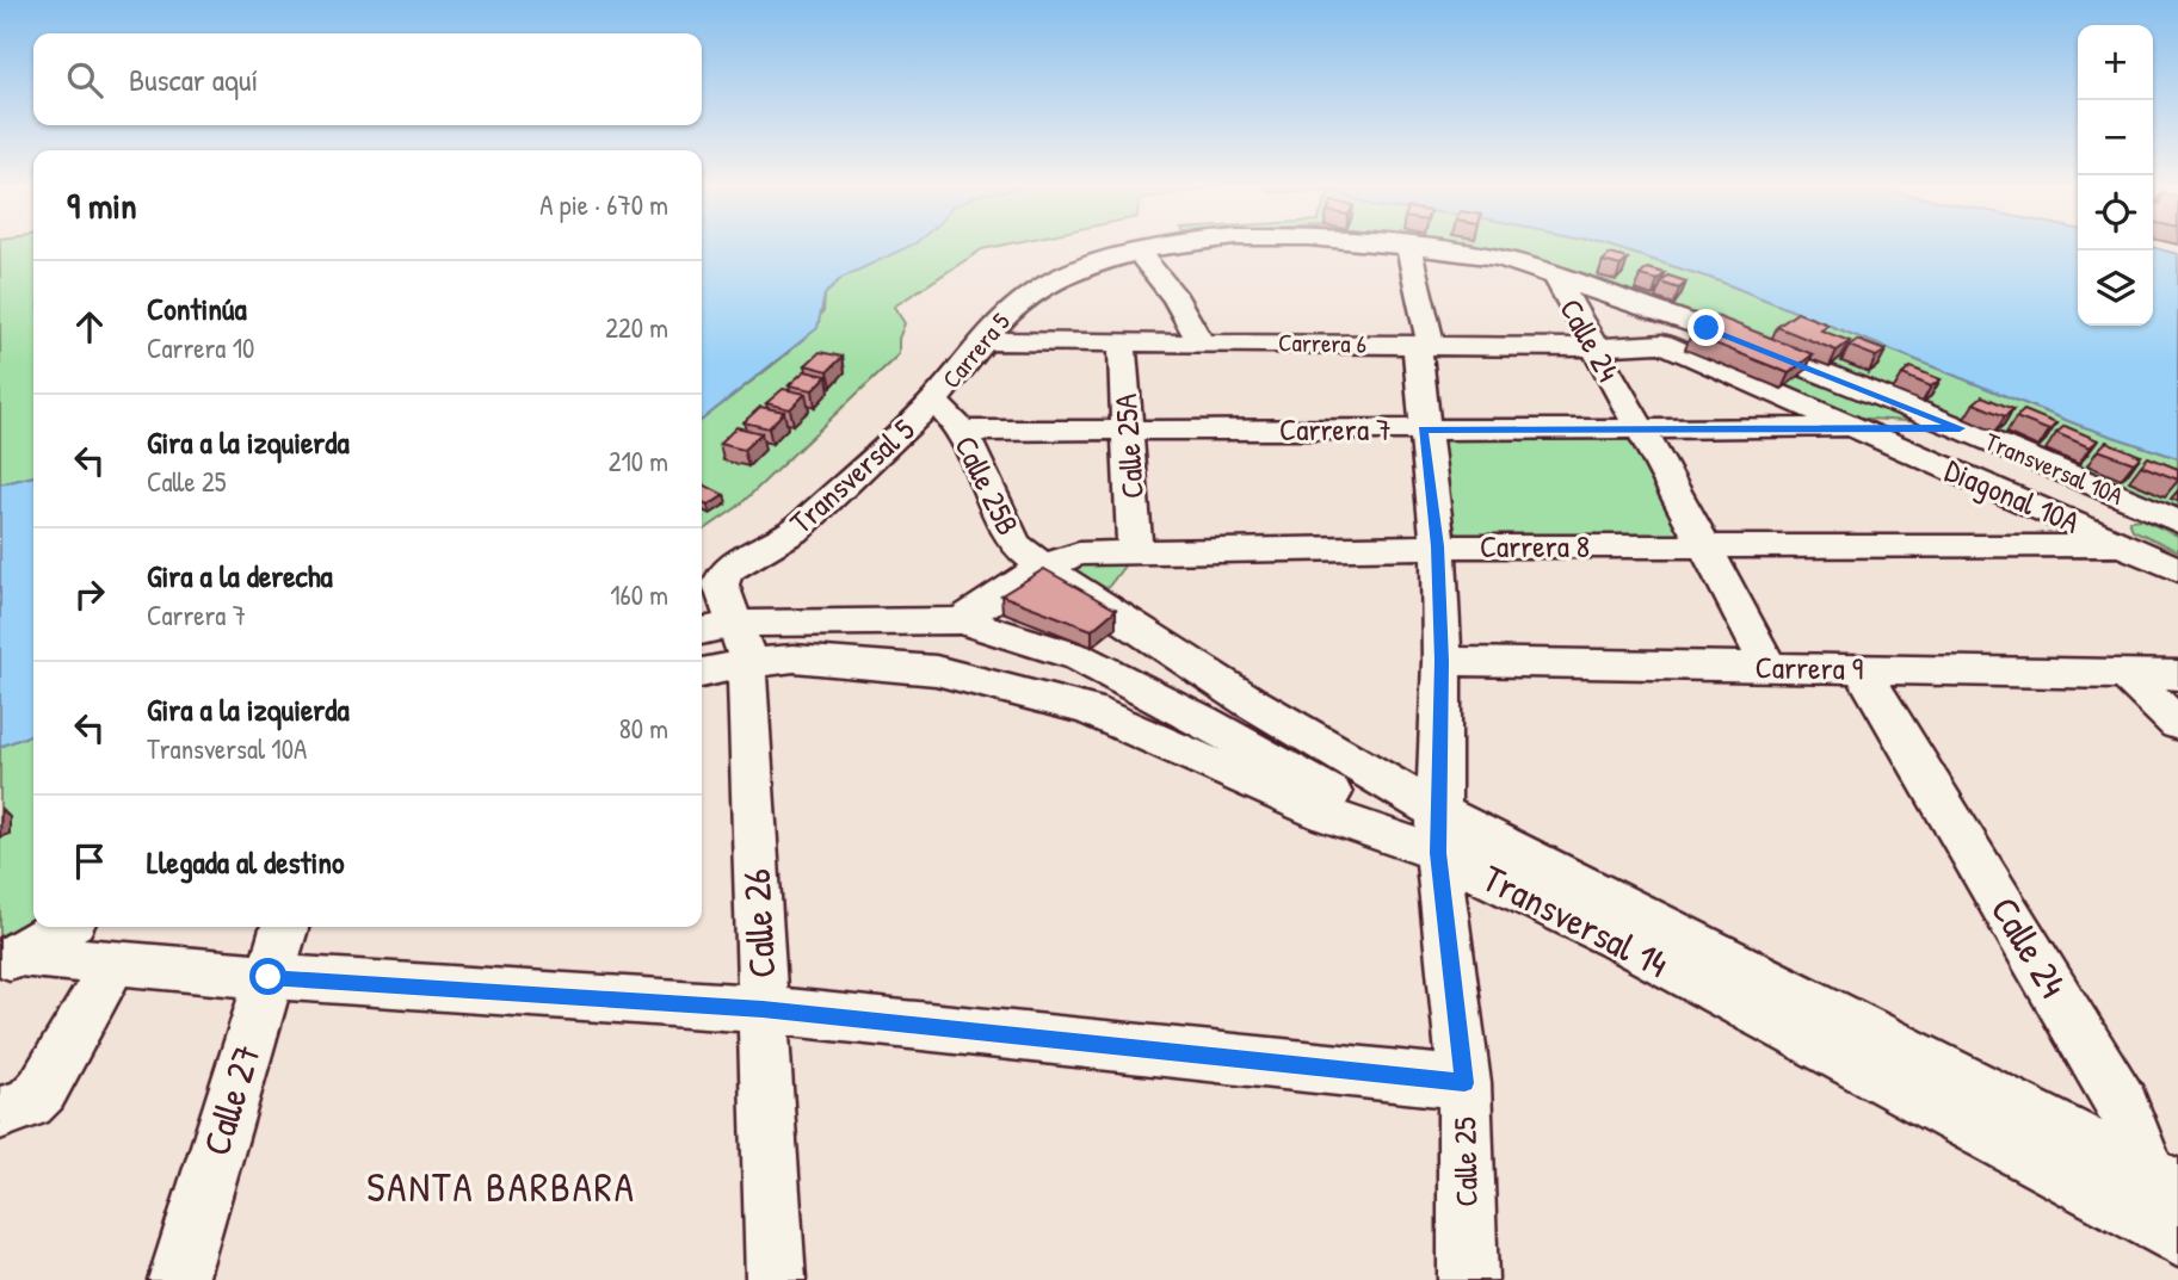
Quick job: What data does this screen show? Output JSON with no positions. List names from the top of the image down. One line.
{"streets":{"street":["Calle 24","Carrera 6","Carrera 5","Carrera 7","Calle 25A","Transversal 10A","Transversal 5","Calle 25B","Diagonal 10A","Carrera 8","Carrera 9","Transversal 14","Calle 26","Calle 27","Calle 25"]},"crossings":[["Calle 24","Carrera 6"],["Calle 24","Carrera 5"],["Calle 24","Carrera 7"],["Calle 24","Transversal 10A"],["Calle 24","Carrera 8"],["Calle 24","Carrera 9"],["Calle 24","Transversal 14"],["Carrera 6","Carrera 5"],["Carrera 6","Calle 25A"],["Carrera 6","Diagonal 10A"],["Carrera 6","Calle 25"],["Carrera 5","Transversal 10A"],["Carrera 5","Transversal 5"],["Carrera 5","Calle 25B"],["Carrera 5","Calle 25"],["Carrera 7","Calle 25A"],["Carrera 7","Transversal 10A"],["Carrera 7","Calle 25B"],["Carrera 7","Diagonal 10A"],["Carrera 7","Calle 25"],["Calle 25A","Carrera 8"],["Transversal 5","Calle 25B"],["Transversal 5","Calle 26"],["Calle 25B","Carrera 8"],["Calle 25B","Transversal 14"],["Diagonal 10A","Carrera 8"],["Carrera 8","Transversal 14"],["Carrera 8","Calle 25"],["Carrera 9","Calle 25"],["Transversal 14","Calle 26"],["Transversal 14","Calle 25"]],"districts":["SANTA BARBARA"],"page":{"map_buttons":["+","−"],"search":"Buscar aquí","heading":["9 min","A pie · 670 m"],"list":[["Continúa","Carrera 10","220 m"],["Gira a la izquierda","Calle 25","210 m"],["Gira a la derecha","Carrera 7","160 m"],["Gira a la izquierda","Transversal 10A","80 m"],"Llegada al destino"]}}
